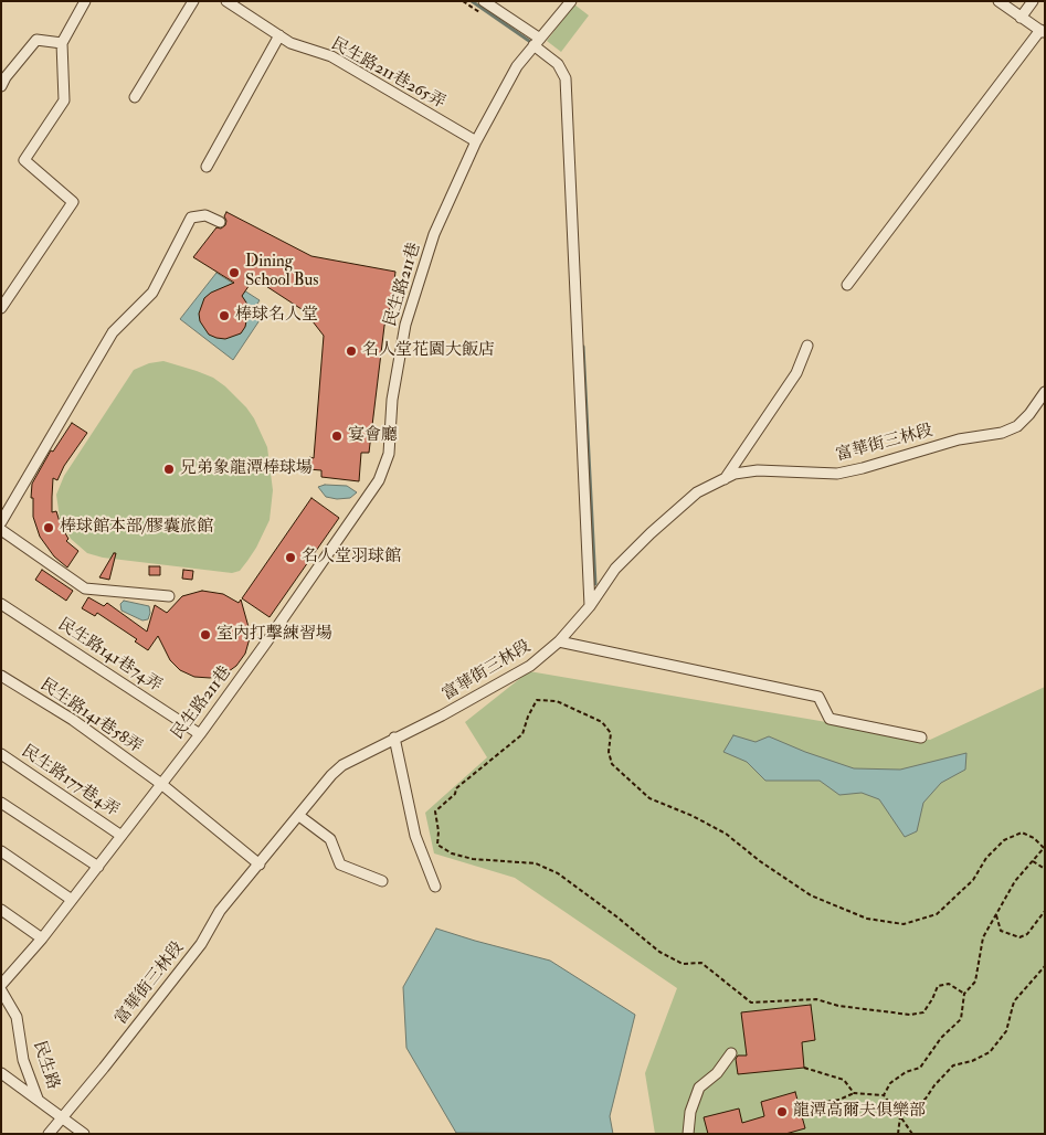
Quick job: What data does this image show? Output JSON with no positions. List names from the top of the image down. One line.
{"streets":{"street":["民生路211巷265弄","民生路211巷","富華街三林段","民生路141巷74弄","民生路141巷58弄","民生路177巷4弄","民生路"]},"crossings":[["民生路211巷265弄","民生路211巷"],["民生路211巷","民生路141巷74弄"],["民生路211巷","民生路141巷58弄"],["民生路211巷","民生路177巷4弄"],["富華街三林段","民生路141巷58弄"],["富華街三林段","民生路"]],"places":["Dining School Bus","棒球名人堂","名人堂花園大飯店","宴會廳","兄弟象龍潭棒球場","棒球館本部/膠囊旅館","名人堂羽球館","室內打擊練習場","龍潭高爾夫俱樂部"]}
